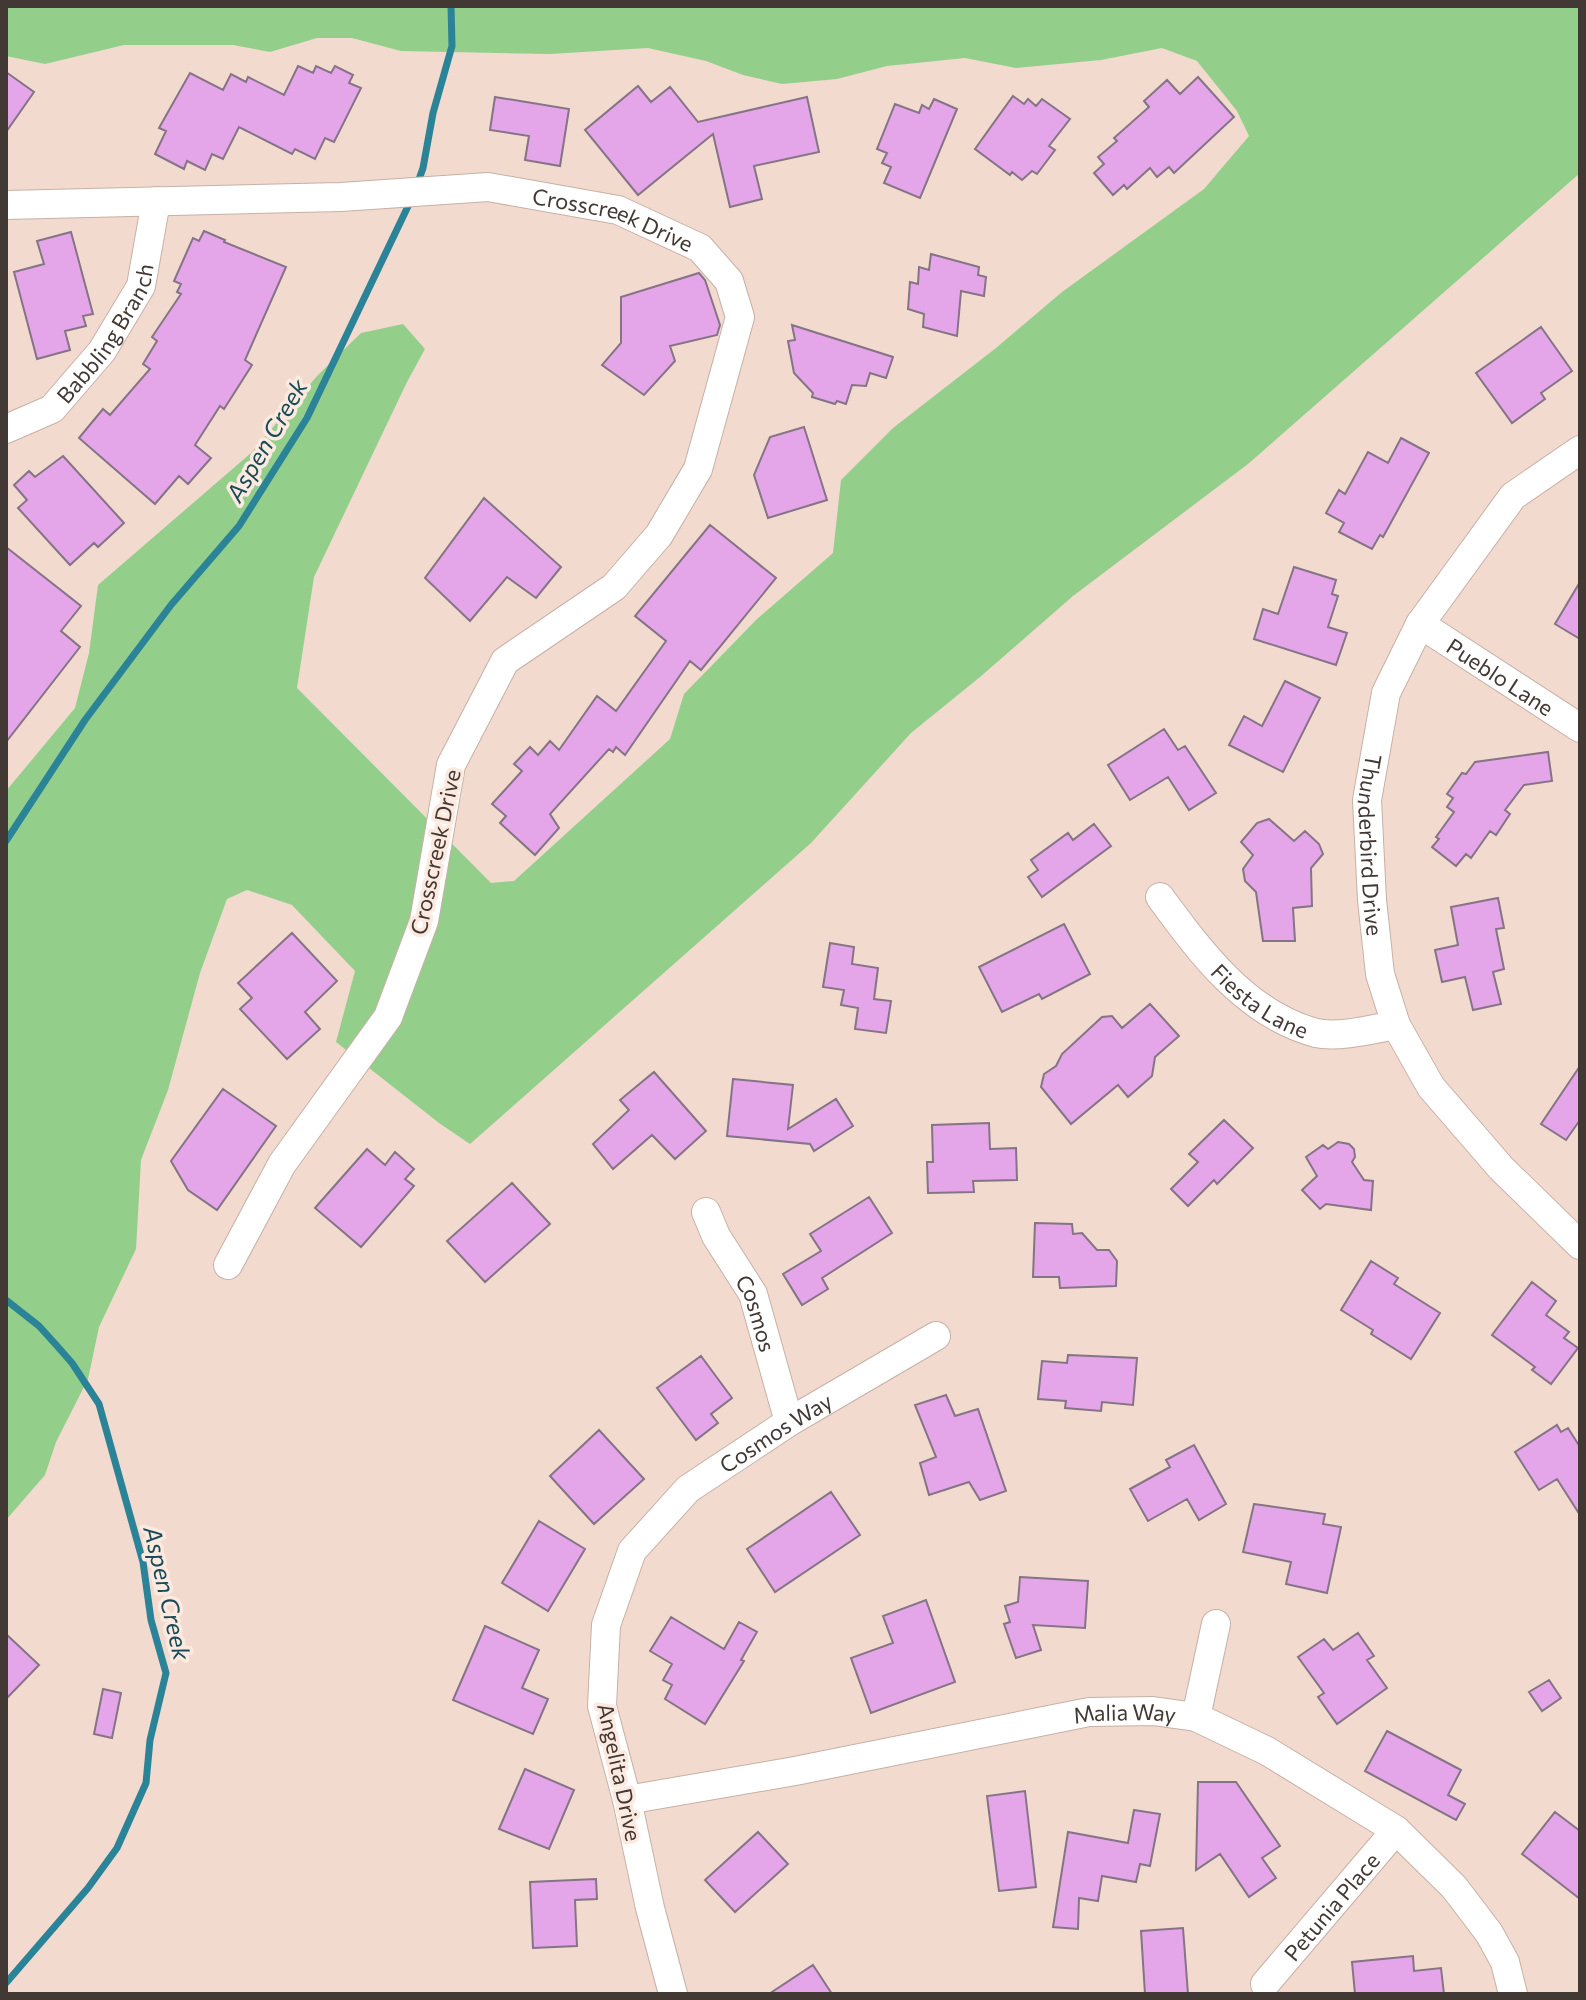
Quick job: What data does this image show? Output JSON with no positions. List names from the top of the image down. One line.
{"streets":{"street":["Crosscreek Drive","Babbling Branch","Pueblo Lane","Thunderbird Drive","Fiesta Lane","Cosmos","Cosmos Way","Malia Way","Angelita Drive","Petunia Place"]},"crossings":[["Crosscreek Drive","Babbling Branch"],["Pueblo Lane","Thunderbird Drive"],["Thunderbird Drive","Fiesta Lane"],["Cosmos","Cosmos Way"],["Cosmos Way","Angelita Drive"],["Malia Way","Angelita Drive"],["Malia Way","Petunia Place"]],"water":["Aspen Creek"]}
